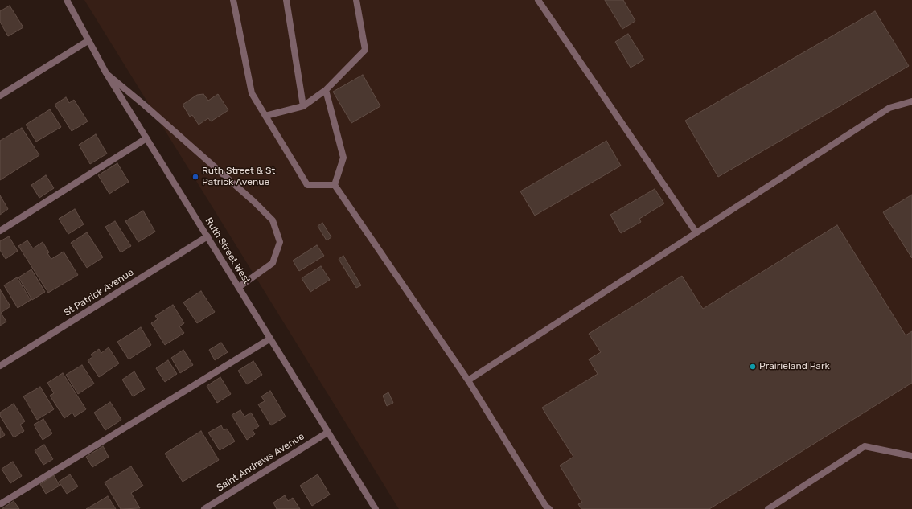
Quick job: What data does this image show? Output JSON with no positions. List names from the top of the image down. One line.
{"streets":{"street":["Ruth Street West","St Patrick Avenue","Saint Andrews Avenue"]},"crossings":[["Ruth Street West","St Patrick Avenue"],["Ruth Street West","Saint Andrews Avenue"]],"places":["Ruth Street & St Patrick Avenue","Prairieland Park"]}
